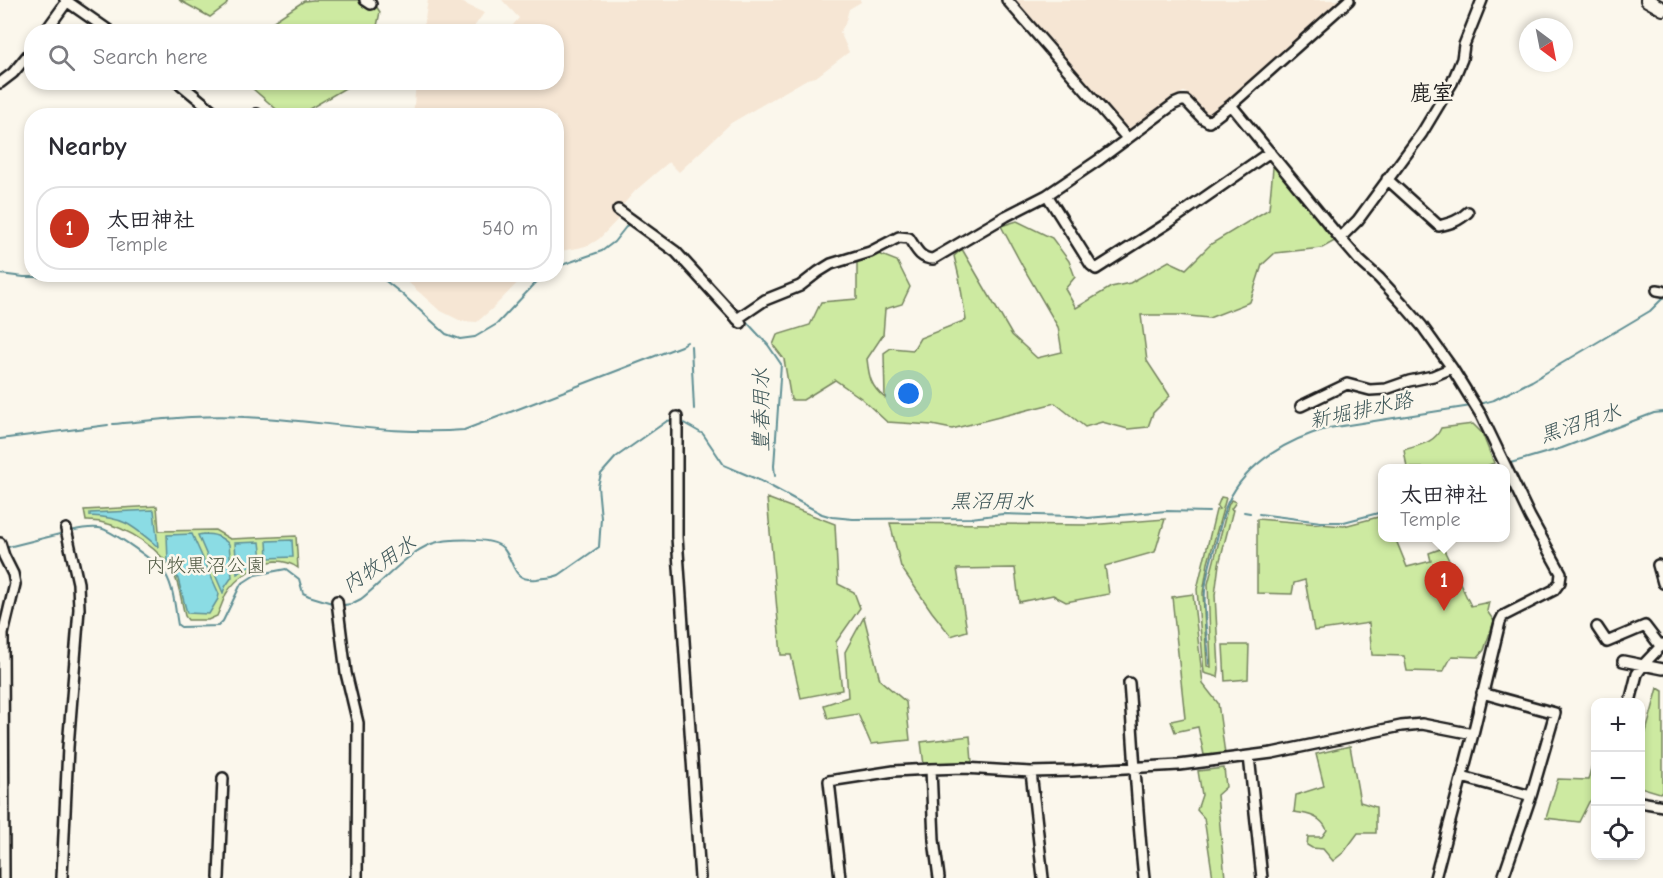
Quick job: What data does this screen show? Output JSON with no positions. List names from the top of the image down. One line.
{"districts":["鹿室"],"water":["豊春用水","新堀排水路","黒沼用水","内牧用水"],"parks":["内牧黒沼公園"],"north":"bottom right","page":{"search":"Search here","heading":"Nearby","list":[{"mark":"1","name":"太田神社","note":"Temple","value":"540 m"}],"popup":["太田神社","Temple"],"pins":"1","map_buttons":["+","−"]}}
